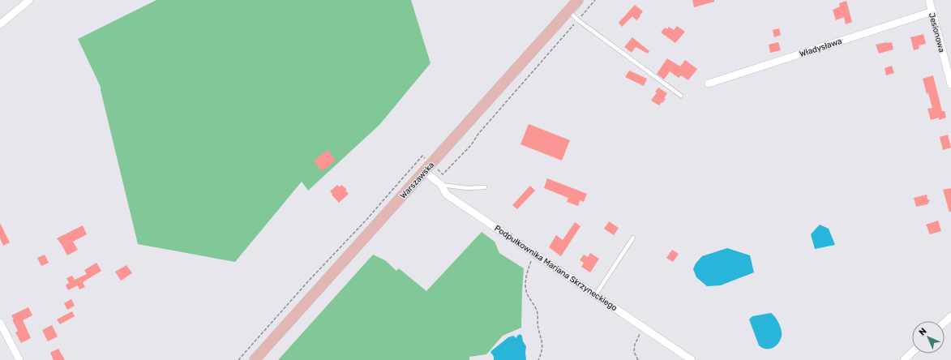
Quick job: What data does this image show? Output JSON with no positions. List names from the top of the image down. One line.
{"streets":{"main road":["Warszawska"],"street":["Jesionowa","Władysława","Podpułkownika Mariana Skrzyneckiego"]},"crossings":[["Jesionowa","Władysława"],["Warszawska","Podpułkownika Mariana Skrzyneckiego"]],"north":"top left"}
